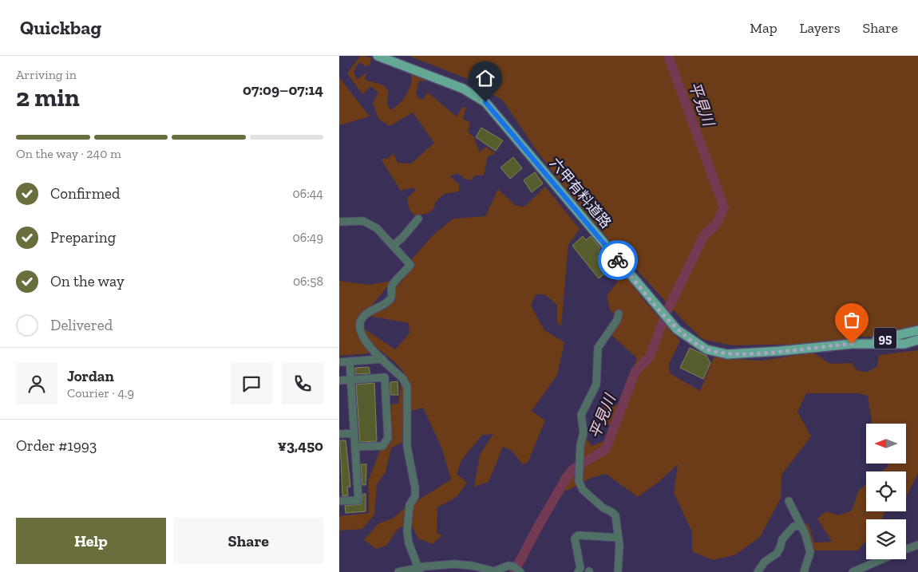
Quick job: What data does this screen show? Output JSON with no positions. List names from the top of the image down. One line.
{"streets":{"main road":["六甲有料道路","95"]},"crossings":[["六甲有料道路","95"]],"water":["平見川"],"north":"left","page":{"header":"Quickbag","nav":["Map","Layers","Share"],"heading":["2 min","Arriving in","07:09–07:14"],"panel":["Jordan","Courier · 4.9","Order #1993","¥3,450"],"bar":"On the way · 240 m","list":[["Confirmed","06:44"],["Preparing","06:49"],["On the way","06:58"],"Delivered"],"buttons":["Help","Share"]}}
